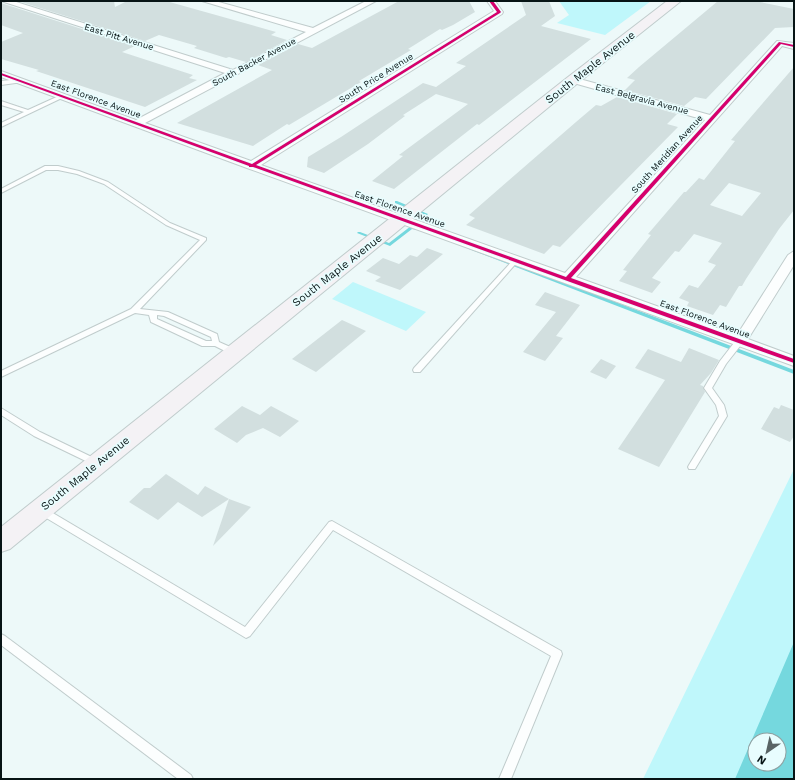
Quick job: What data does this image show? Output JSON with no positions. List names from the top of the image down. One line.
{"streets":{"main road":["South Maple Avenue"],"street":["East Pitt Avenue","South Backer Avenue","South Price Avenue","East Florence Avenue","East Belgravia Avenue","South Meridian Avenue"]},"crossings":[["East Pitt Avenue","South Backer Avenue"],["South Backer Avenue","East Florence Avenue"],["South Maple Avenue","East Florence Avenue"],["South Maple Avenue","East Belgravia Avenue"],["South Price Avenue","East Florence Avenue"],["East Florence Avenue","South Meridian Avenue"],["East Belgravia Avenue","South Meridian Avenue"]],"north":"bottom left"}
